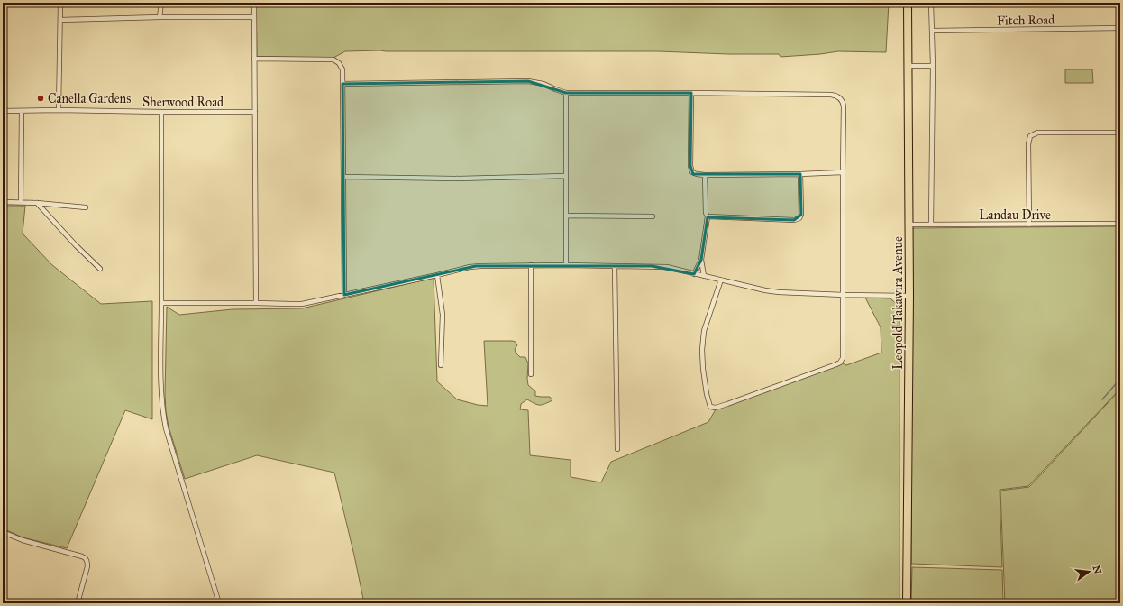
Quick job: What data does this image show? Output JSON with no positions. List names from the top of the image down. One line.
{"streets":{"highway":["Leopold Takawira Avenue"],"street":["Fitch Road","Sherwood Road","Landau Drive"]},"crossings":[["Landau Drive","Leopold Takawira Avenue"]],"places":["Canella Gardens"],"north":"right"}
